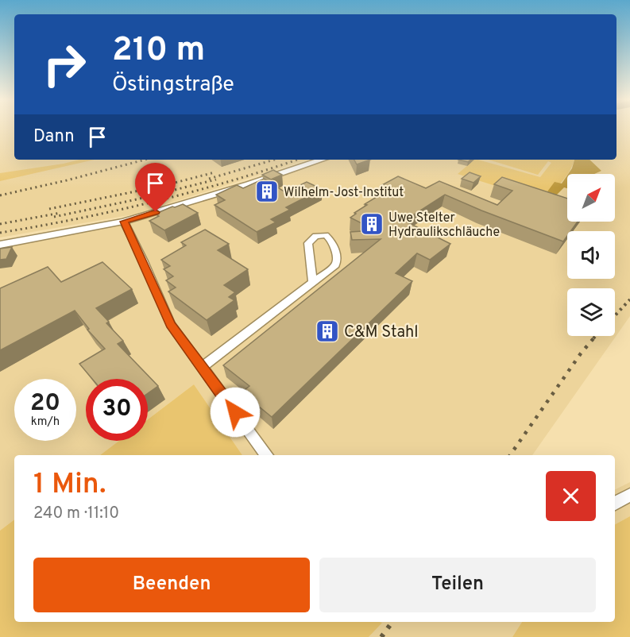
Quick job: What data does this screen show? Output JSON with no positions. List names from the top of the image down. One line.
{"places":{"building":["Wilhelm-Jost-Institut","Uwe Stelter Hydraulikschläuche","C&M Stahl"]},"north":"top right","page":{"turn":["210 m","Östingstraße"],"then":"Dann","speed":"20 km/h","limit":"30","heading":["1 Min.","240 m · 11:10"],"buttons":["Beenden","Teilen"]}}
